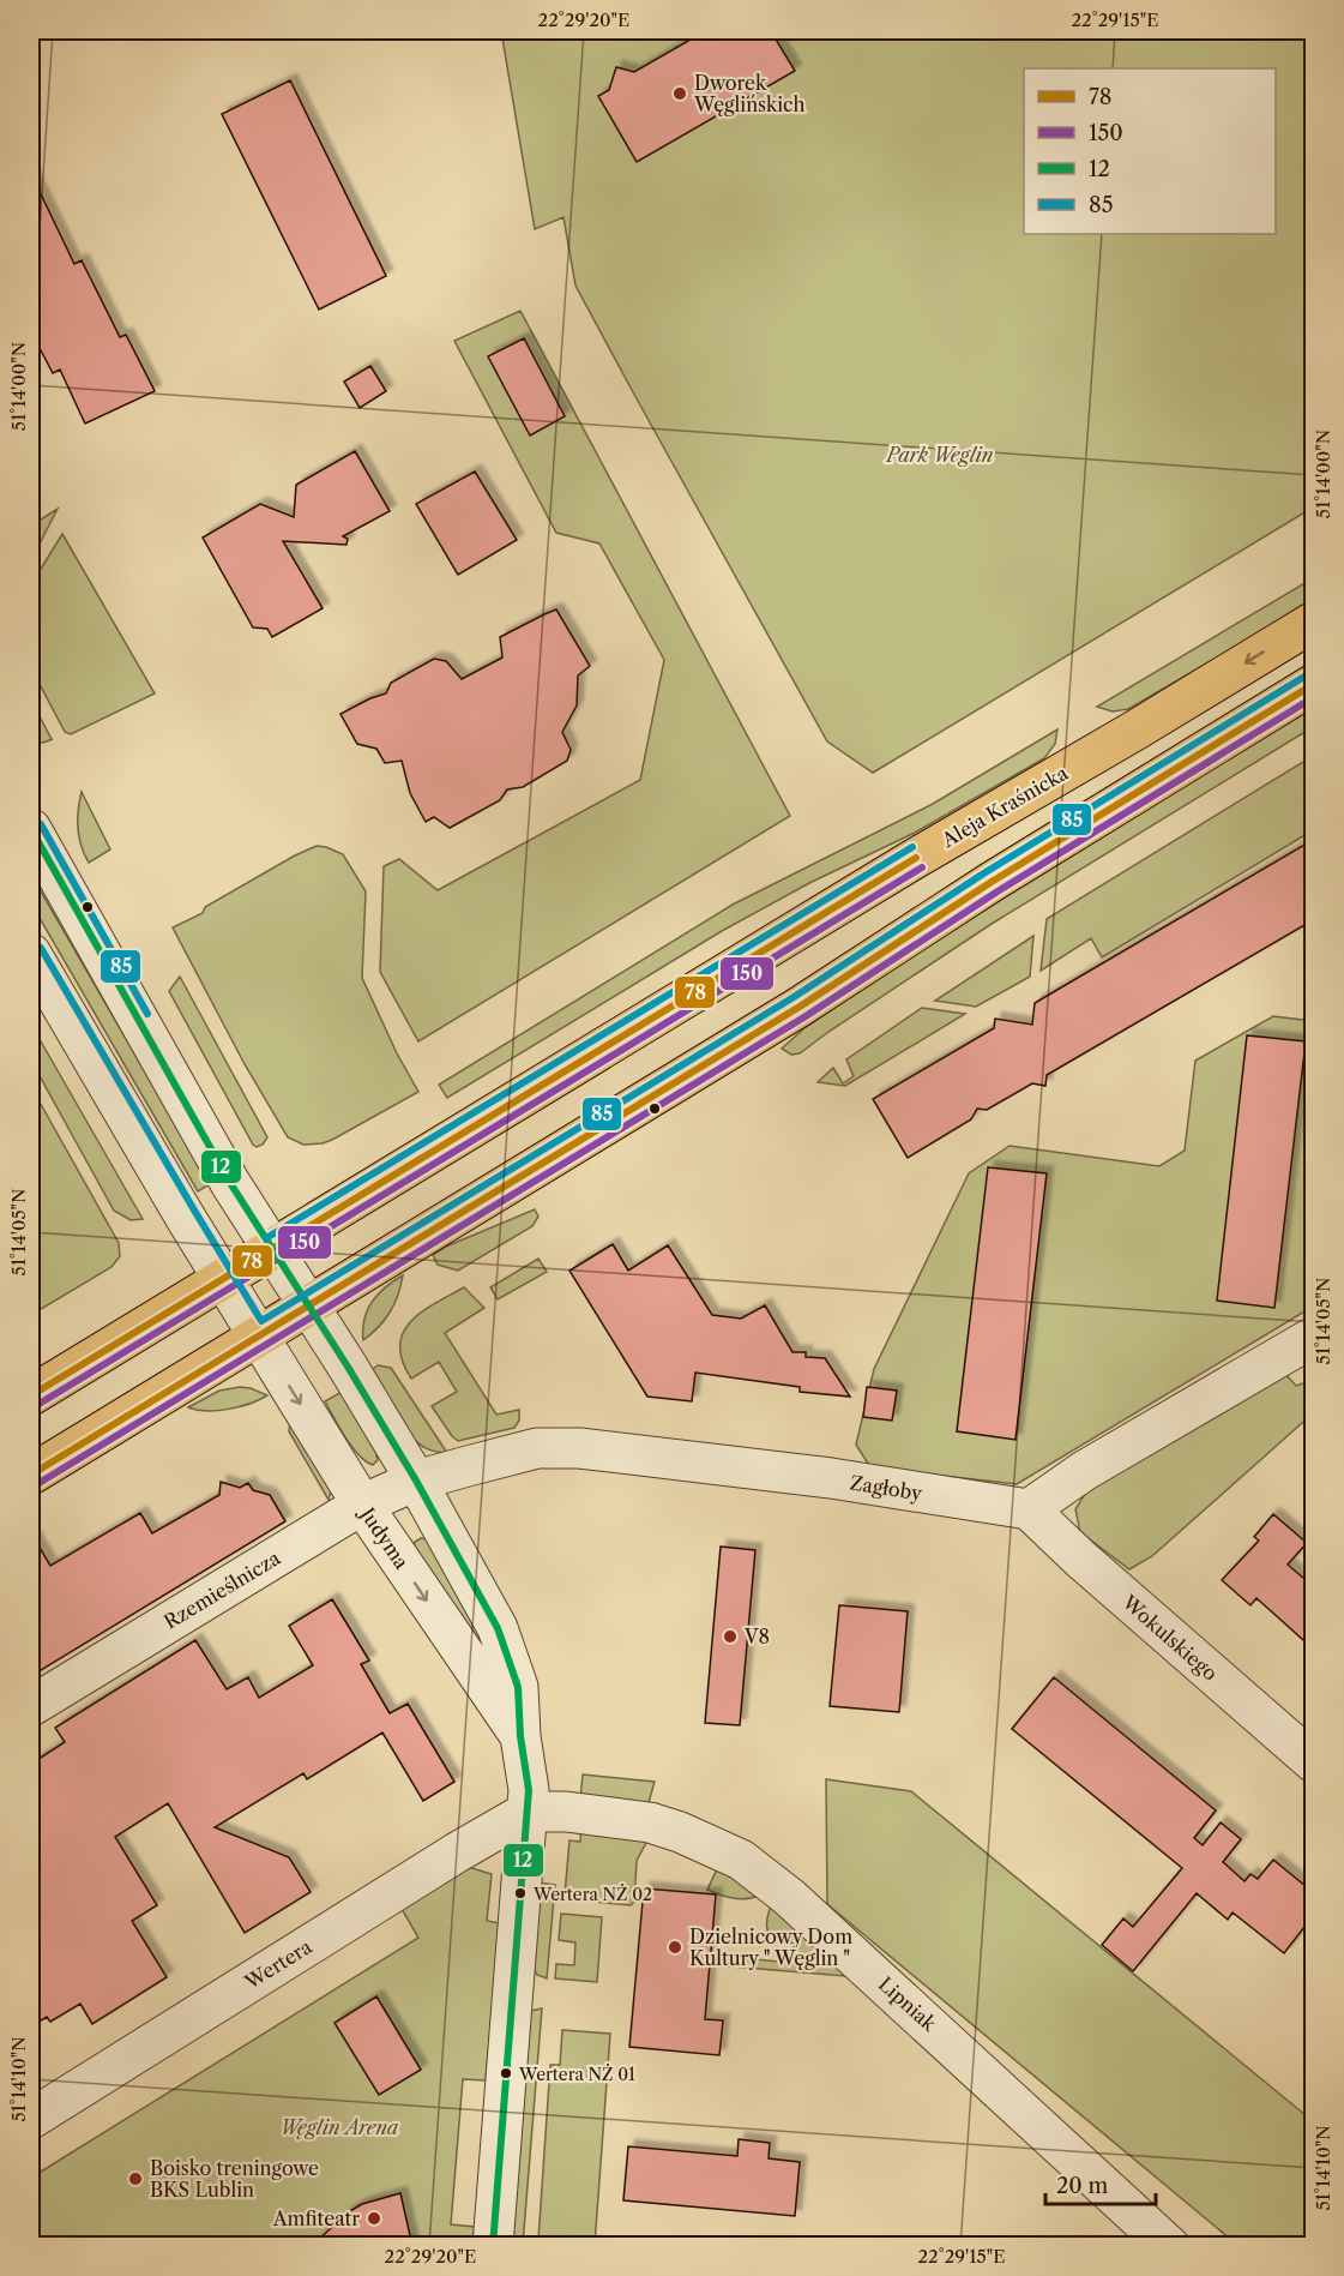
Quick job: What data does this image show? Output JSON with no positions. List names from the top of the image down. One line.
{"streets":{"main road":["Aleja Kraśnicka"],"street":["Zagłoby","Judyma","Rzemieślnicza","Wokulskiego","Wertera","Lipniak"]},"crossings":[["Aleja Kraśnicka","Judyma"],["Zagłoby","Judyma"],["Zagłoby","Rzemieślnicza"],["Zagłoby","Wokulskiego"],["Judyma","Rzemieślnicza"],["Judyma","Wertera"],["Judyma","Lipniak"],["Wertera","Lipniak"]],"parks":["Park Weglin","Węglin Arena"],"places":["Dworek Węglińskich","V8","Wertera NŻ 02","Dzielnicowy Dom Kultury \" Węglin \"","Wertera NŻ 01","Boisko treningowe BKS Lublin","Amfiteatr"],"lines":["transit line 85","transit line 78","transit line 150","transit line 12"],"legend":["78","150","12","85"],"scale_bar":"20 m","coordinates":["22°29'20\"E","22°29'15\"E","51°14'00\"N","51°14'05\"N","51°14'10\"N"]}
